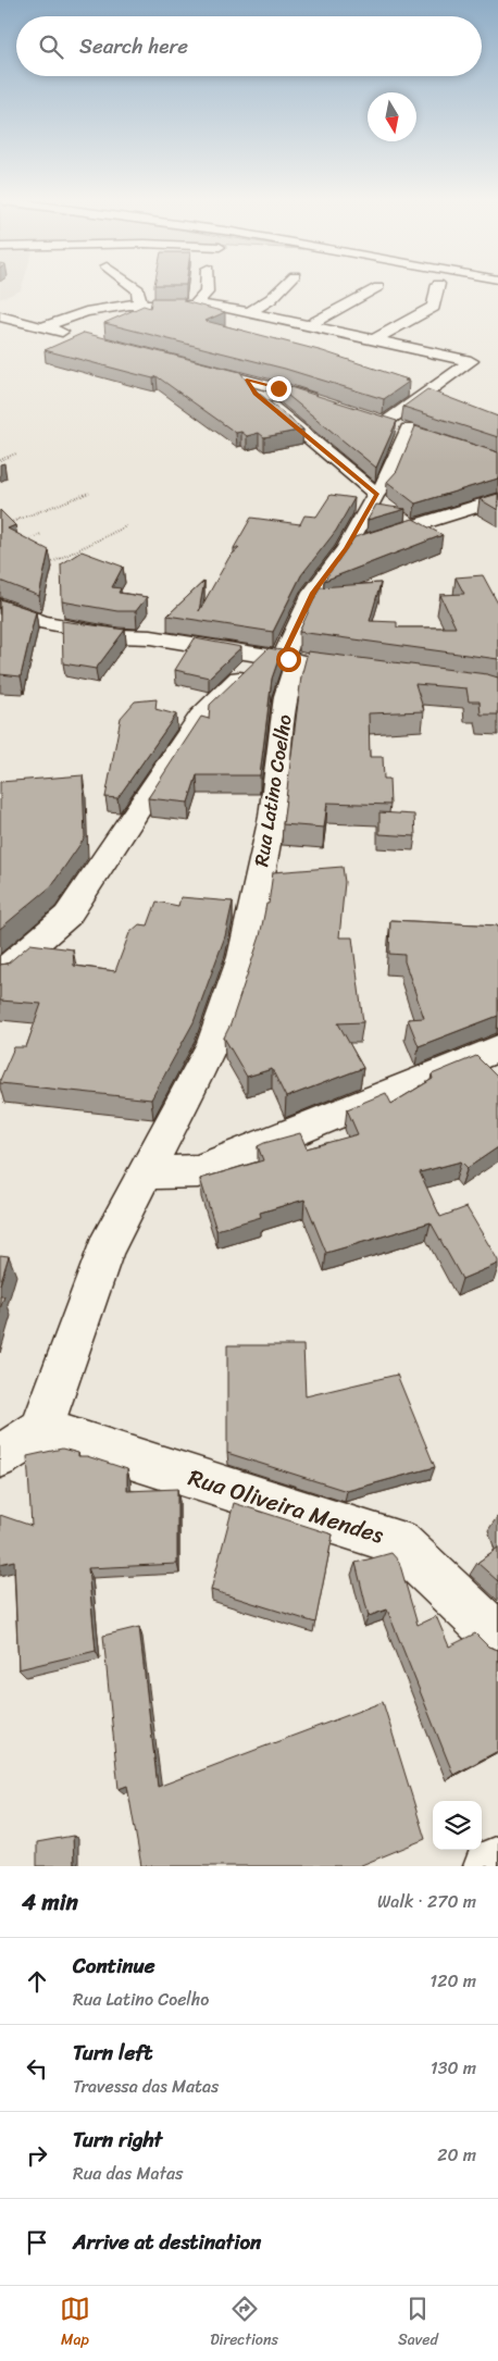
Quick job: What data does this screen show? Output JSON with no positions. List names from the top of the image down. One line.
{"streets":{"main road":["Rua Latino Coelho","Rua Oliveira Mendes"]},"crossings":[["Rua Latino Coelho","Rua Oliveira Mendes"]],"north":"bottom","page":{"search":"Search here","heading":["4 min","Walk · 270 m"],"list":[["Continue","Rua Latino Coelho","120 m"],["Turn left","Travessa das Matas","130 m"],["Turn right","Rua das Matas","20 m"],"Arrive at destination"],"nav":["Map","Directions","Saved"]}}
